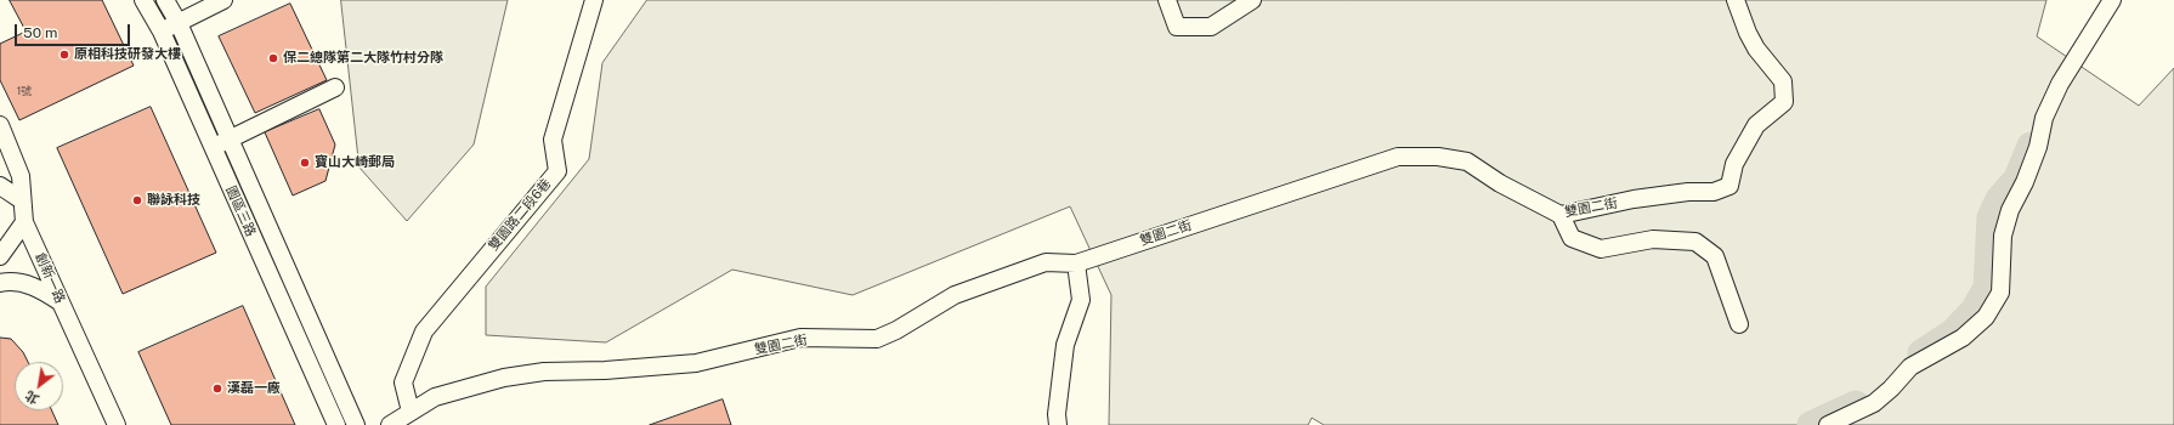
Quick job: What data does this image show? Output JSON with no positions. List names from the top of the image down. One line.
{"streets":{"street":["雙園二街","園區三路","雙園路二段6巷","創新一路"]},"crossings":[["雙園二街","雙園路二段6巷"]],"places":["原相科技研發大樓","保二總隊第二大隊竹村分隊","寶山大崎郵局","聯詠科技","漢磊一廠"],"house_numbers":["1號"],"scale_bar":"50 m","north":"bottom left"}
